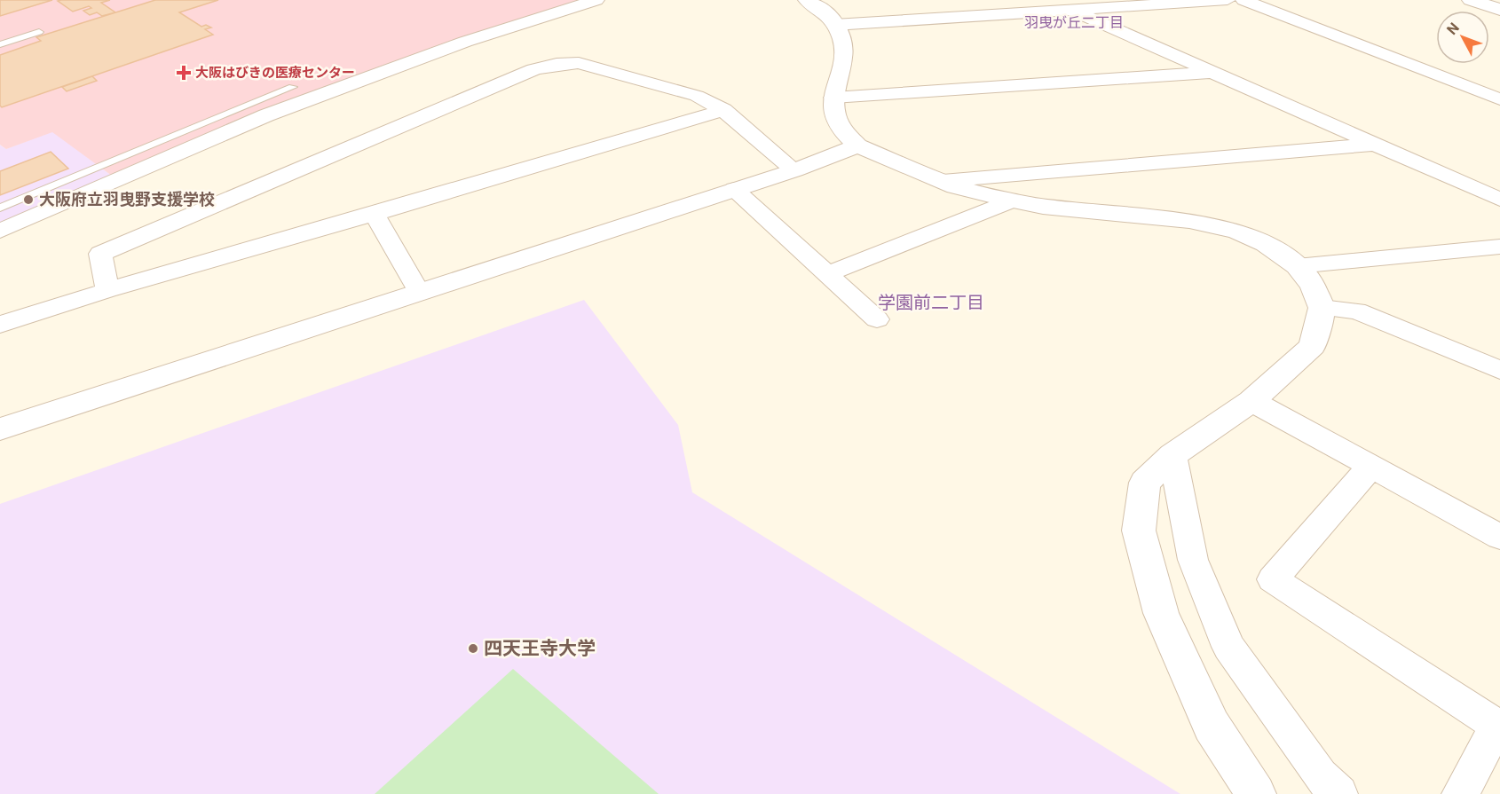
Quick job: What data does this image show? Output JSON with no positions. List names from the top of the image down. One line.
{"districts":["羽曳が丘二丁目","学園前二丁目"],"places":{"health":["大阪はびきの医療センター"],"other":["大阪府立羽曳野支援学校","四天王寺大学"]},"north":"top left"}
